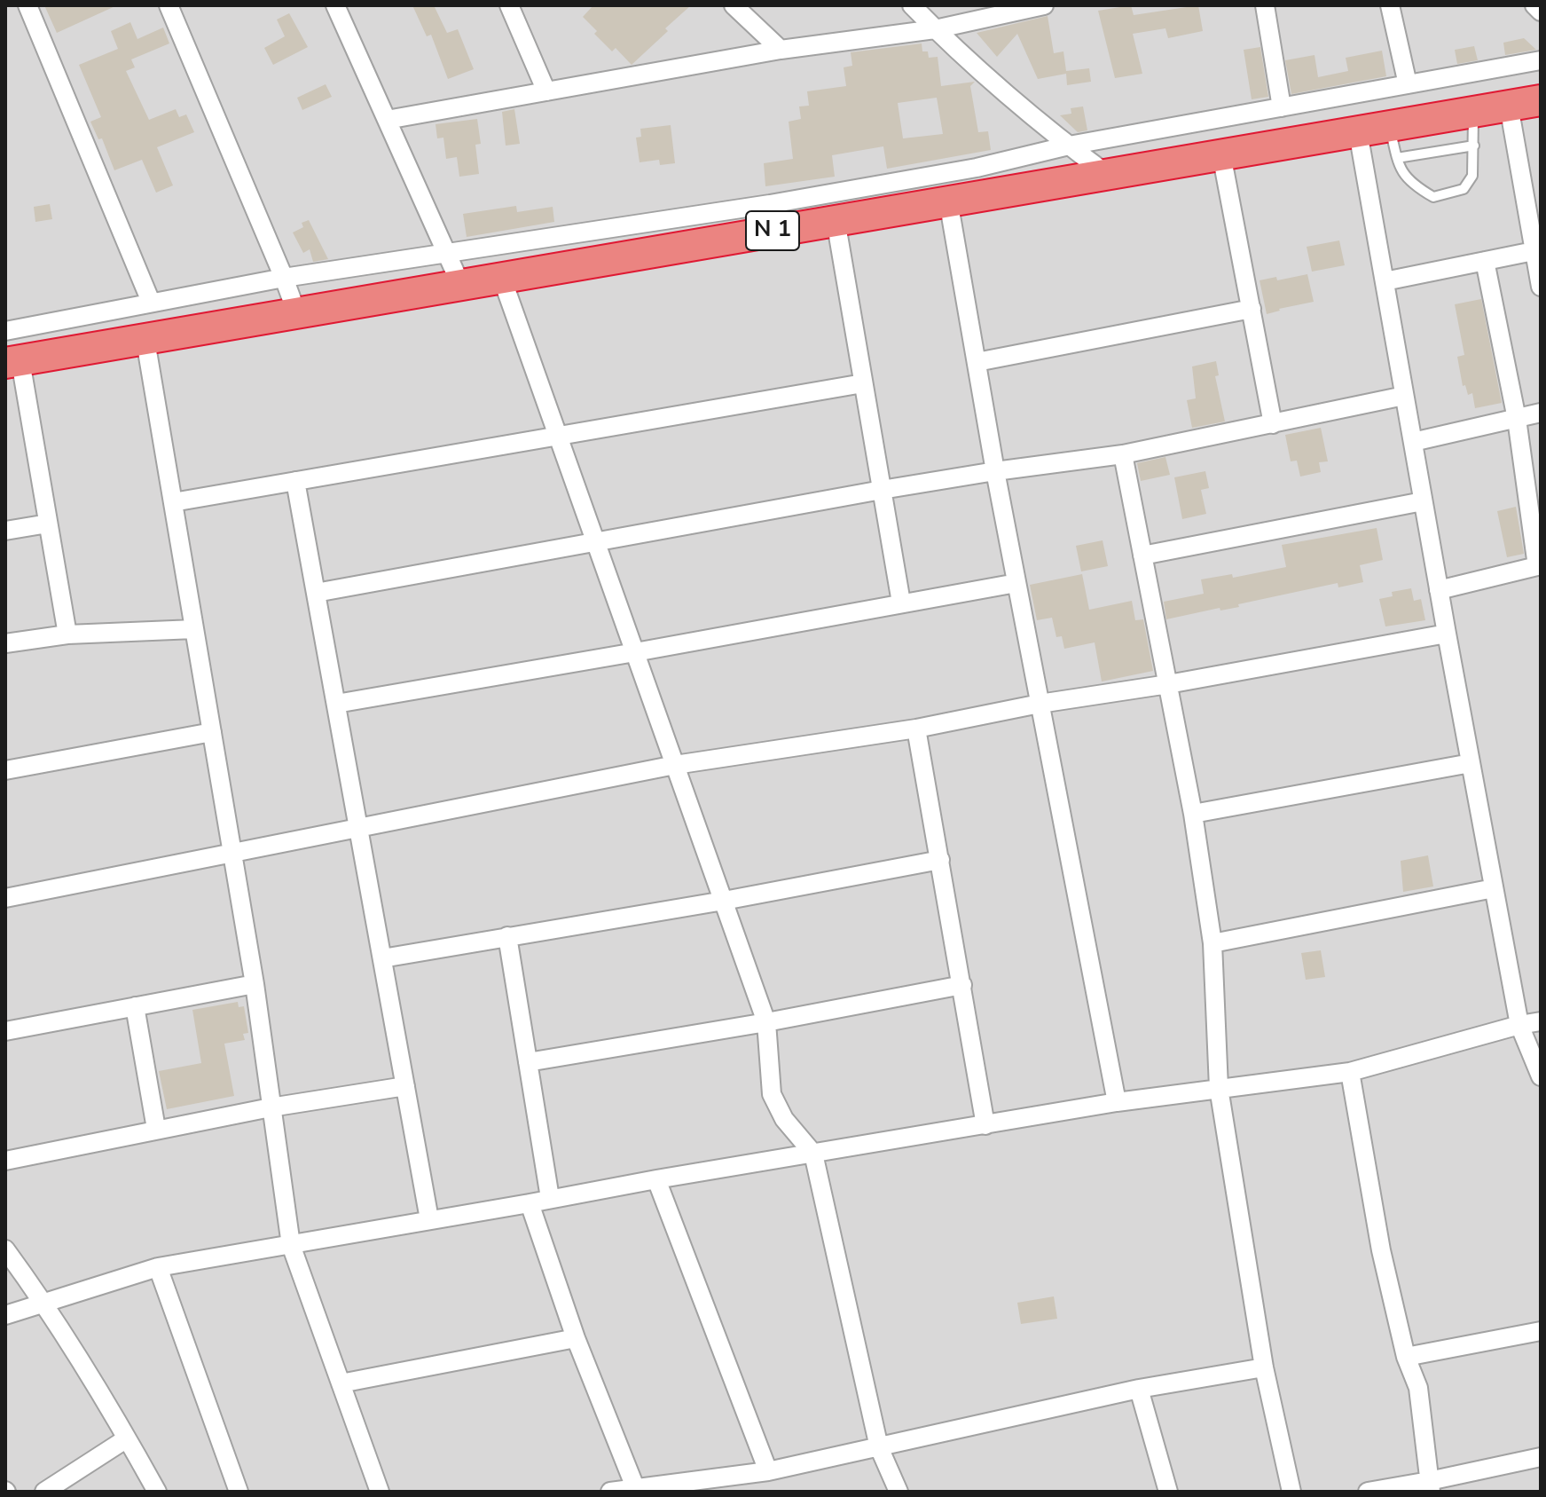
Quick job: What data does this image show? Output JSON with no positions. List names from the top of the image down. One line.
{"streets":{"highway":["N 1"]}}
